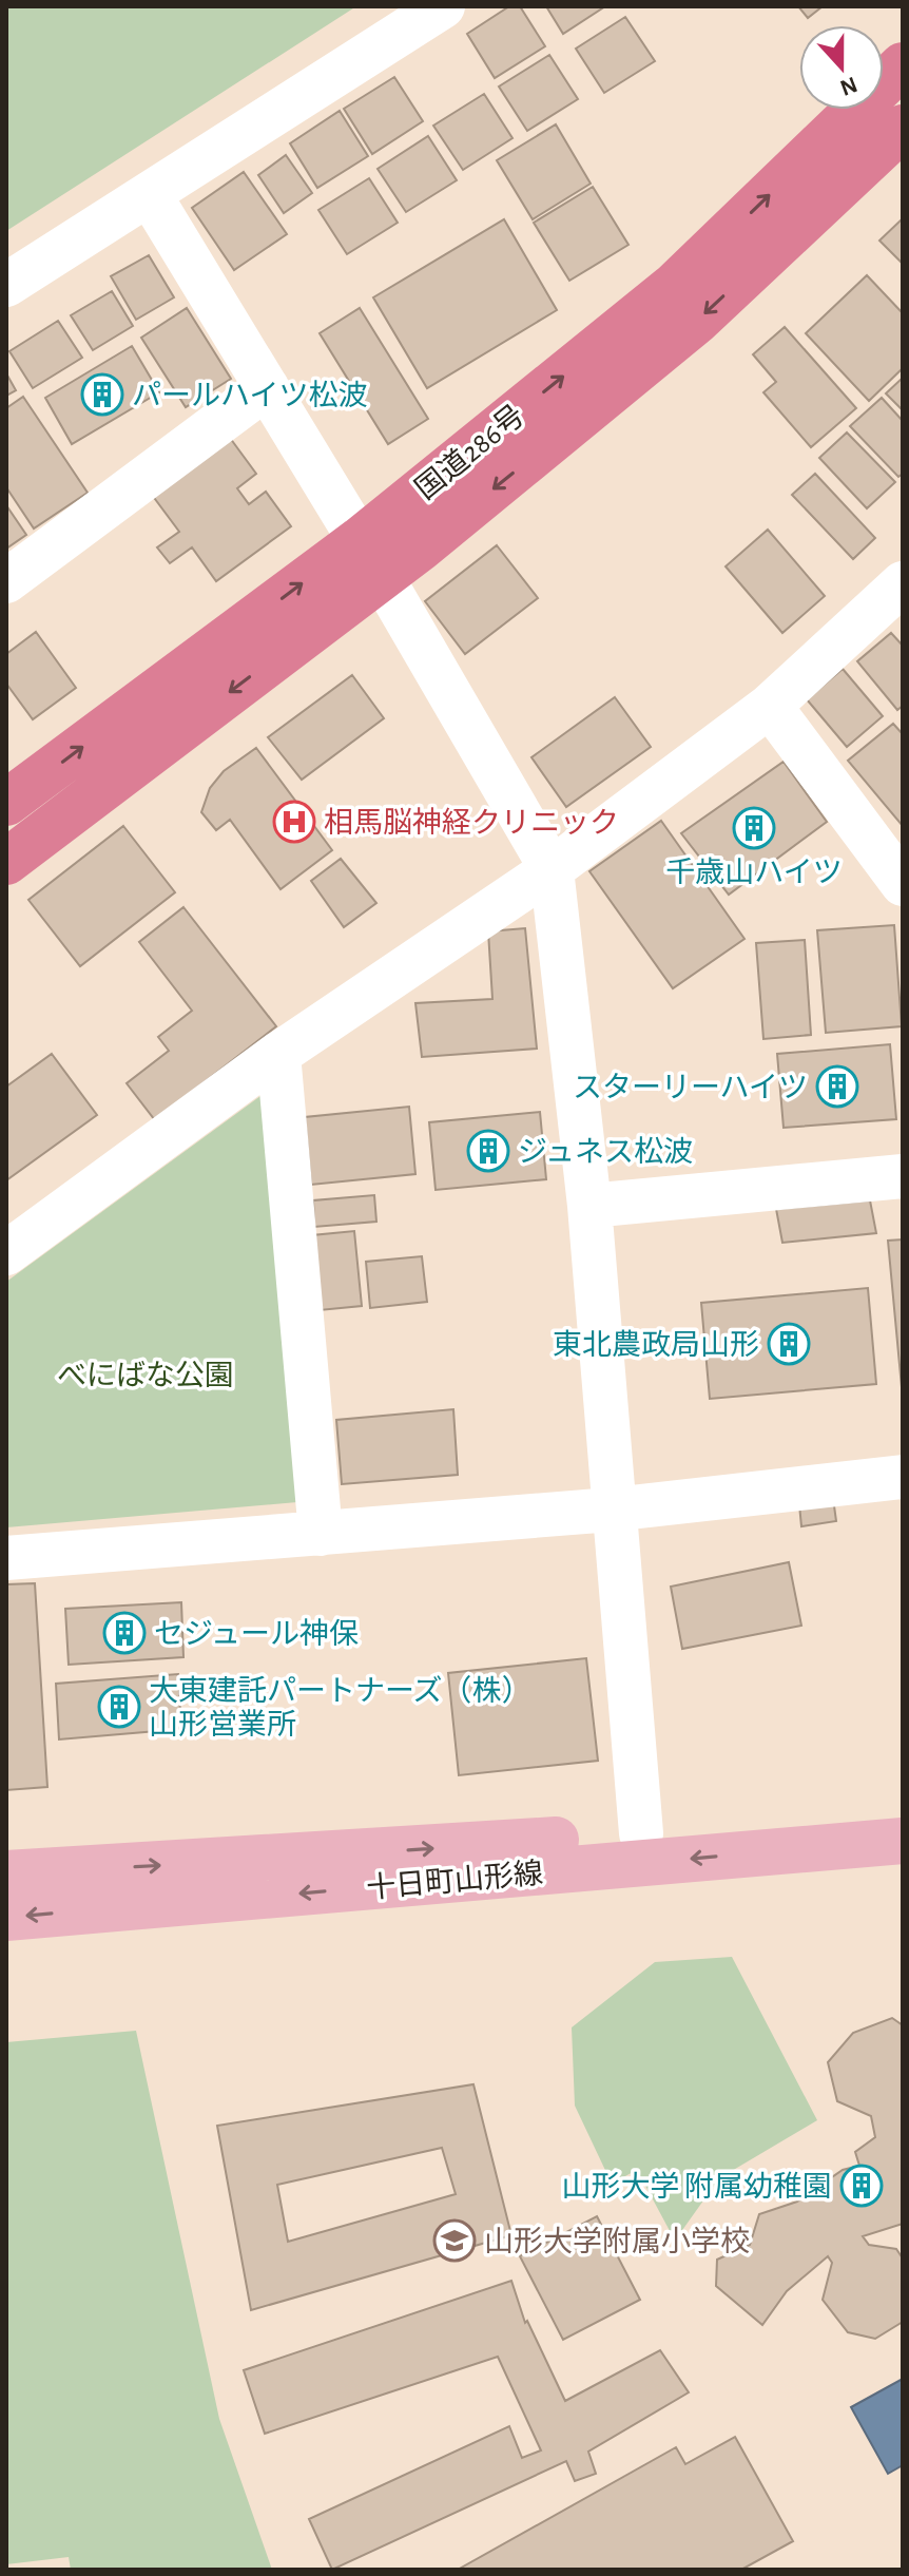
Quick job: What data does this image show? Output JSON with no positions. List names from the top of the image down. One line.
{"streets":{"highway":["国道286号"],"main road":["十日町山形線"]},"parks":["べにばな公園"],"places":{"building":["パールハイツ松波","千歳山ハイツ","スターリーハイツ","ジュネス松波","東北農政局山形","セジュール神保","大東建託パートナーズ（株） 山形営業所","山形大学 附属幼稚園"],"hospital":["相馬脳神経クリニック"],"school or university":["山形大学附属小学校"]},"north":"bottom"}
